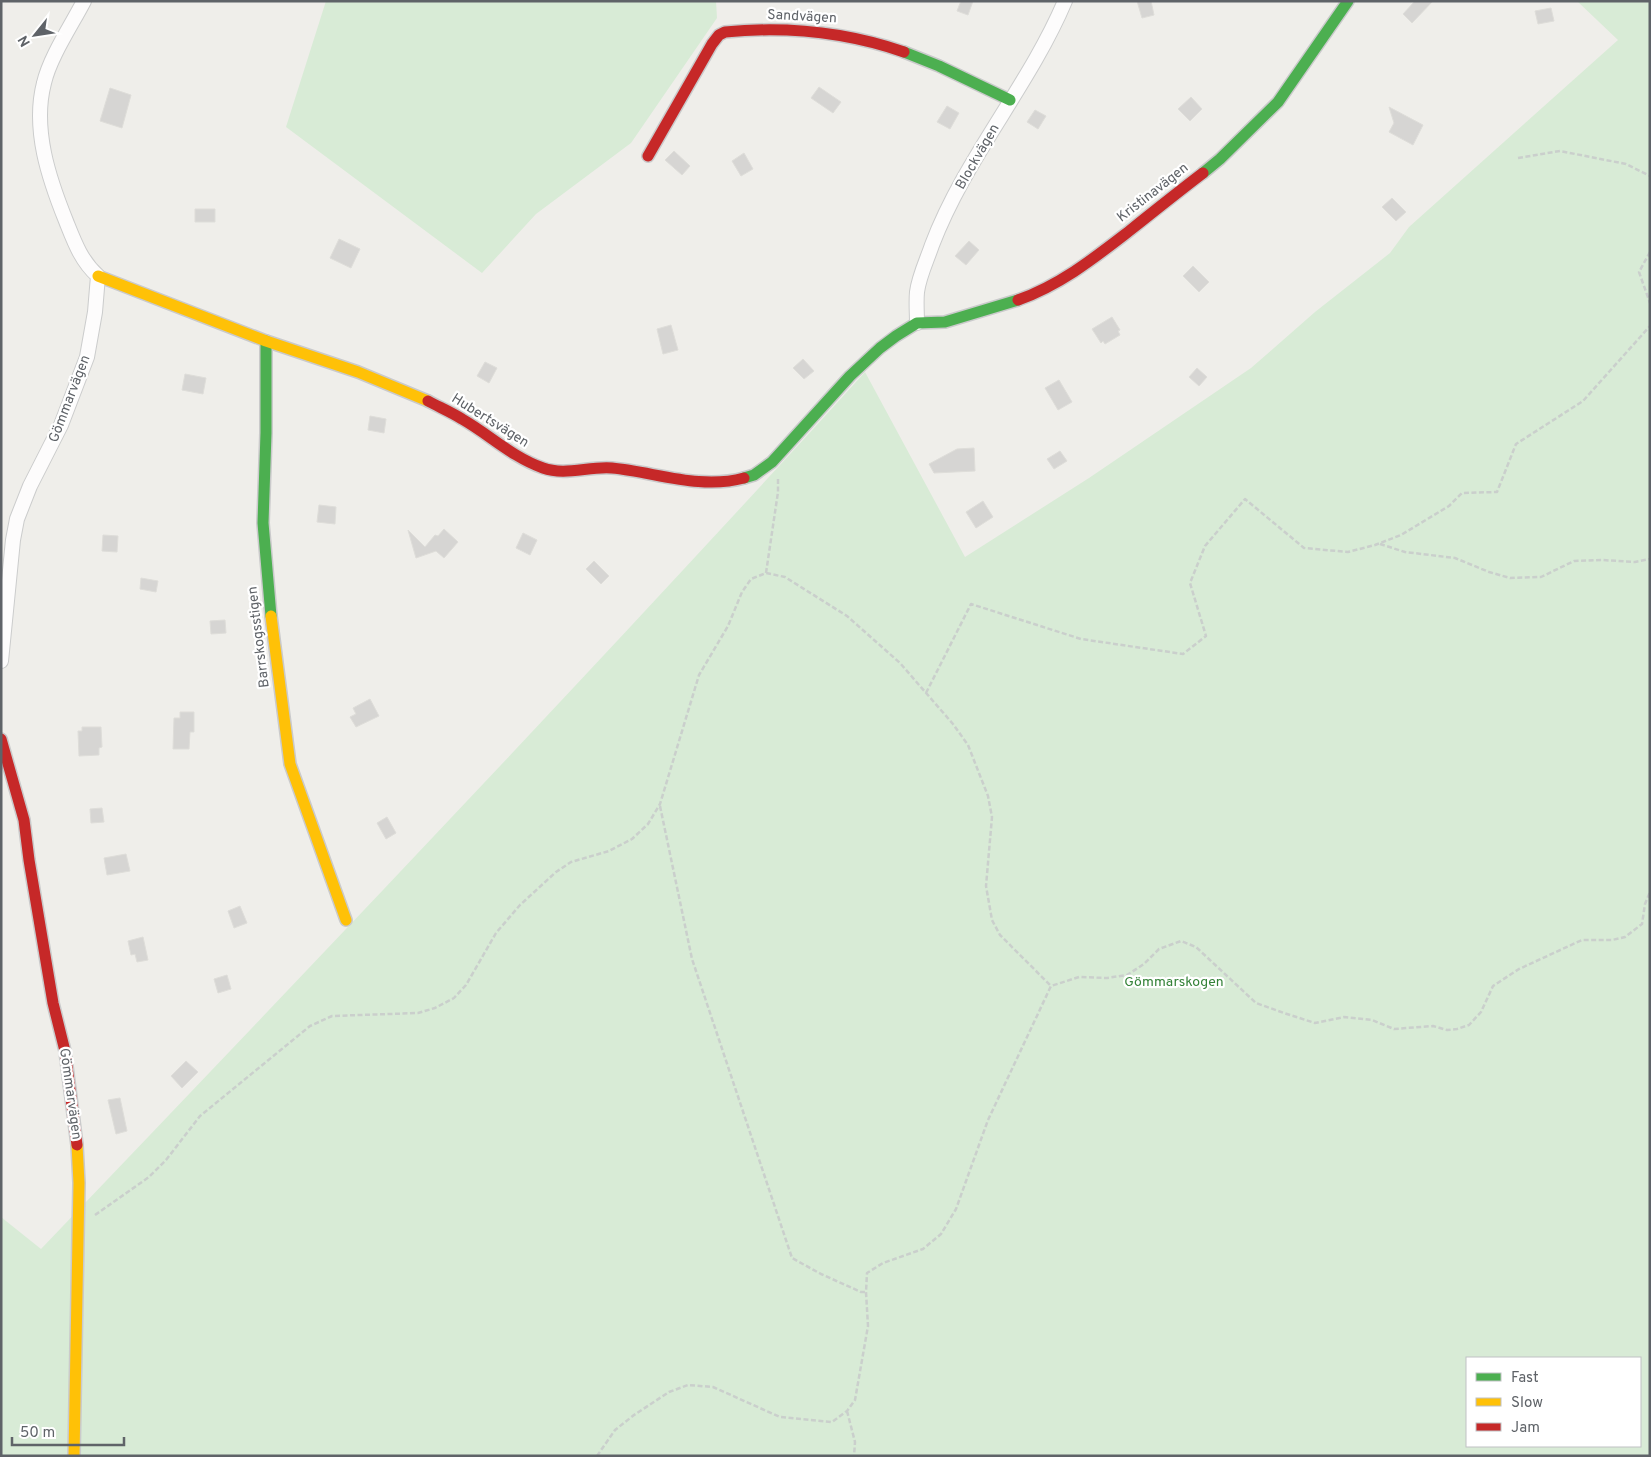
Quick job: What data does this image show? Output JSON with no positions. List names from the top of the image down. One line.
{"streets":{"street":["Sandvägen","Blockvägen","Kristinavägen","Gömmarvägen","Hubertsvägen","Barrskogsstigen"]},"crossings":[["Sandvägen","Blockvägen"],["Blockvägen","Kristinavägen"],["Blockvägen","Hubertsvägen"],["Kristinavägen","Hubertsvägen"],["Gömmarvägen","Hubertsvägen"],["Hubertsvägen","Barrskogsstigen"]],"parks":["Gömmarskogen"],"legend":["Fast","Slow","Jam"],"scale_bar":"50 m","north":"bottom left"}
